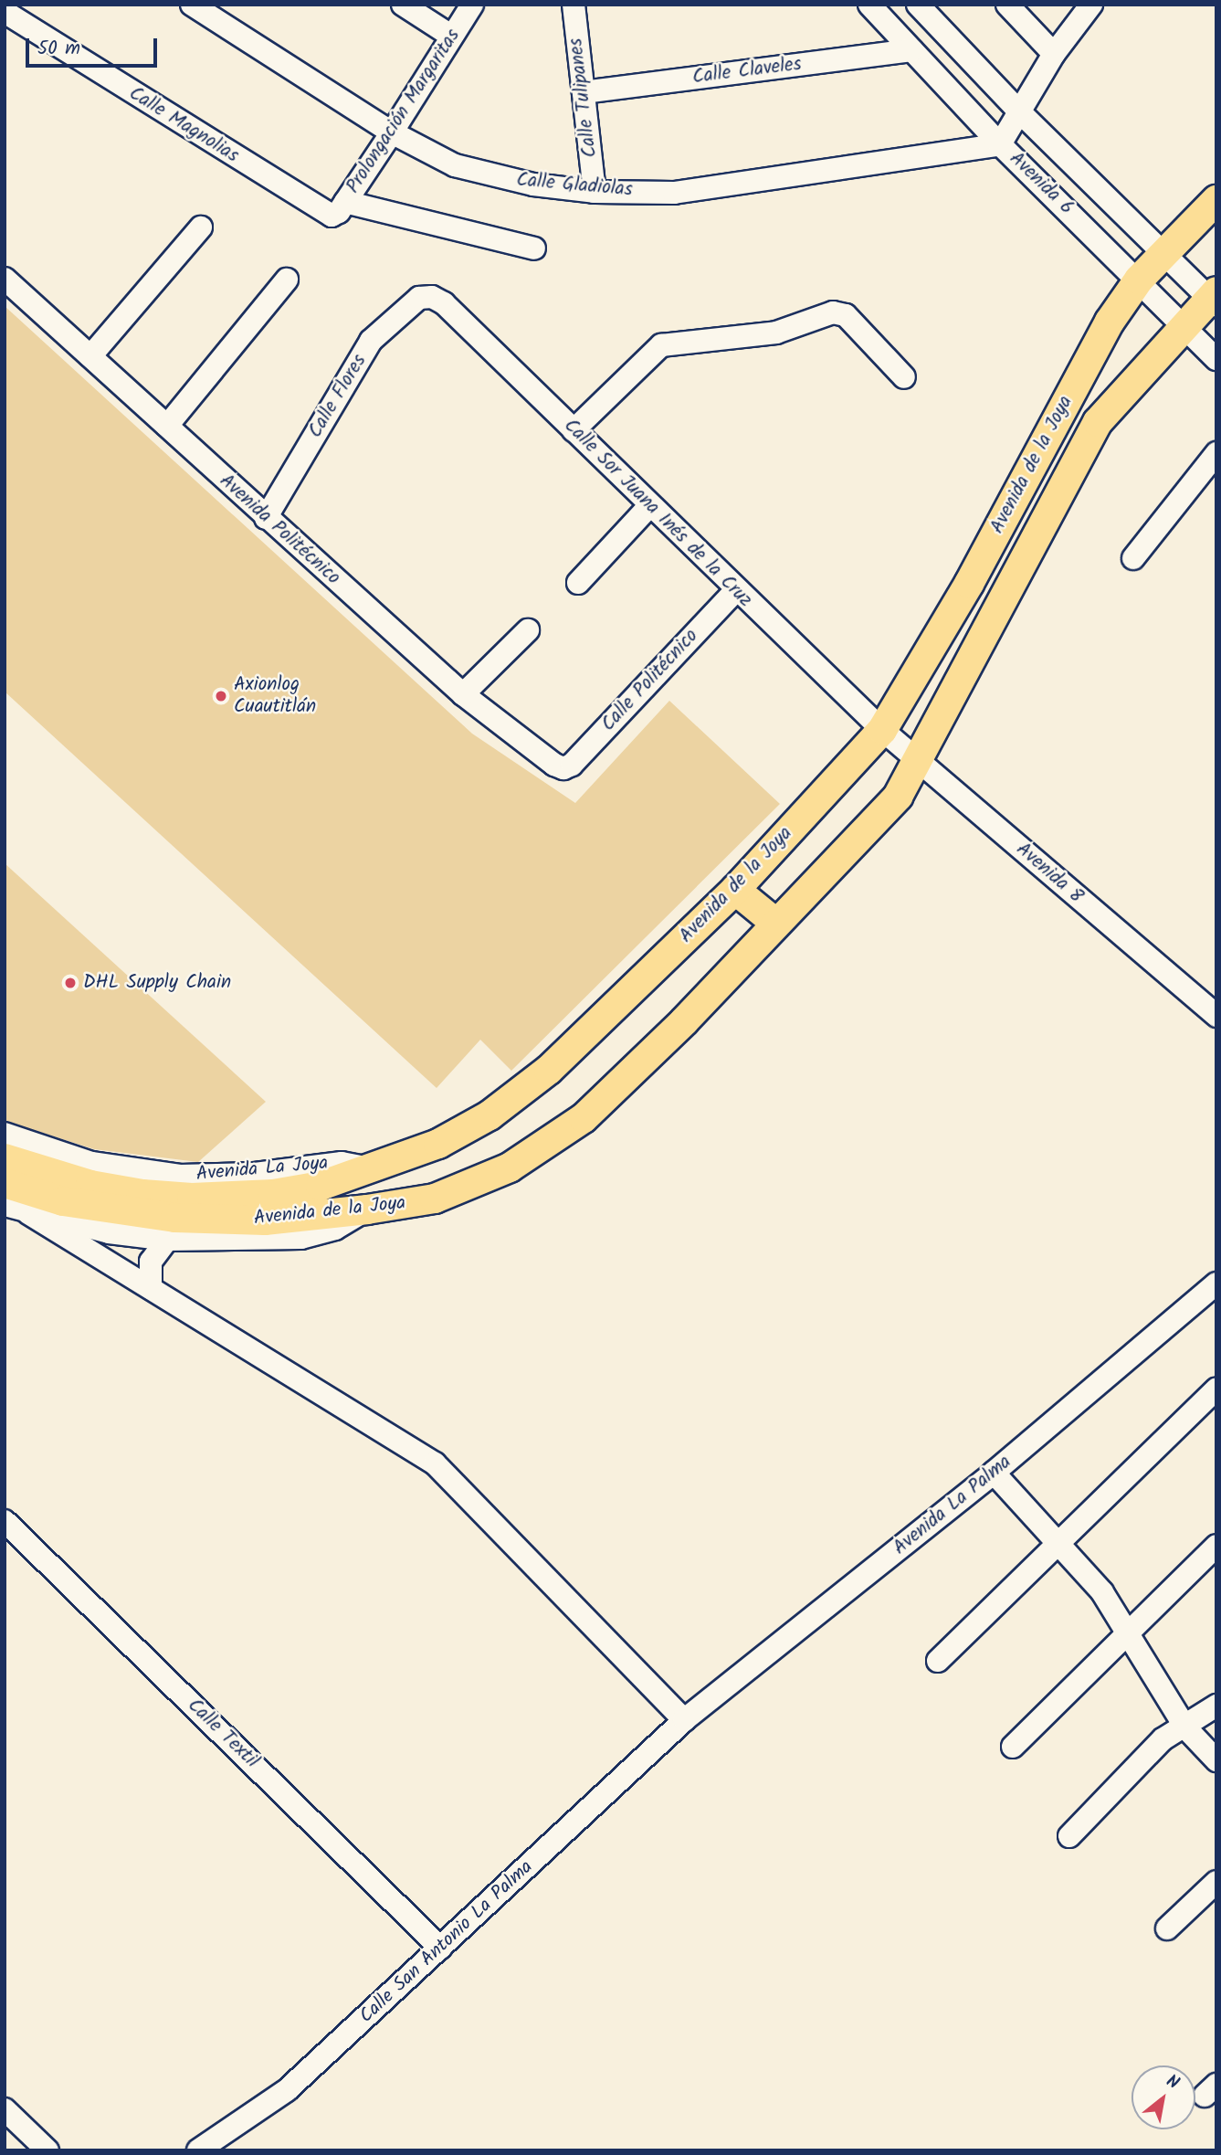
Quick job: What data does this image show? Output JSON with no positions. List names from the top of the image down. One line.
{"streets":{"main road":["Avenida de la Joya"],"street":["Calle Claveles","Calle Tulipanes","Prolongación Margaritas","Calle Magnolias","Avenida 6","Calle Gladiolas","Calle Flores","Calle Sor Juana Inés de la Cruz","Avenida Politécnico","Calle Politécnico","Avenida 8","Avenida La Joya","Avenida La Palma","Calle Textil","Calle San Antonio La Palma"]},"crossings":[["Calle Claveles","Calle Tulipanes"],["Calle Claveles","Avenida 6"],["Calle Tulipanes","Calle Gladiolas"],["Prolongación Margaritas","Calle Magnolias"],["Prolongación Margaritas","Calle Gladiolas"],["Avenida 6","Calle Gladiolas"],["Avenida 6","Avenida de la Joya"],["Calle Flores","Calle Sor Juana Inés de la Cruz"],["Calle Flores","Avenida Politécnico"],["Avenida de la Joya","Calle Sor Juana Inés de la Cruz"],["Avenida de la Joya","Avenida 8"],["Avenida de la Joya","Avenida La Joya"],["Calle Sor Juana Inés de la Cruz","Calle Politécnico"],["Calle Sor Juana Inés de la Cruz","Avenida 8"],["Avenida Politécnico","Calle Politécnico"],["Avenida La Palma","Calle San Antonio La Palma"],["Calle Textil","Calle San Antonio La Palma"]],"places":["Axionlog Cuautitlán","DHL Supply Chain"],"scale_bar":"50 m","north":"top right"}
